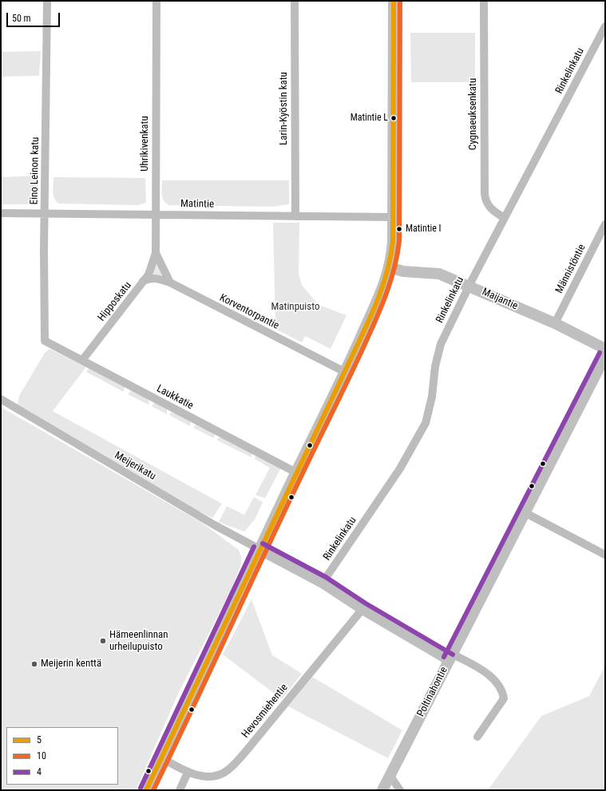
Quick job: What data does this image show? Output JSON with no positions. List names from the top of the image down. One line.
{"streets":{"main road":["Maijantie","Poltinahontie"],"street":["Rinkelinkatu","Larin-Kyöstin katu","Cygnaeuksenkatu","Uhrikivenkatu","Eino Leinon katu","Matintie","Männistöntie","Hipposkatu","Korventorpantie","Laukkatie","Meijerikatu","Hevosmiehentie"]},"crossings":[["Rinkelinkatu","Cygnaeuksenkatu"],["Rinkelinkatu","Maijantie"],["Larin-Kyöstin katu","Matintie"],["Uhrikivenkatu","Matintie"],["Uhrikivenkatu","Hipposkatu"],["Uhrikivenkatu","Korventorpantie"],["Eino Leinon katu","Matintie"],["Eino Leinon katu","Laukkatie"],["Männistöntie","Maijantie"],["Hipposkatu","Korventorpantie"],["Hipposkatu","Laukkatie"]],"parks":["Matinpuisto"],"places":["Matintie L","Matintie I","Hämeenlinnan urheilupuisto","Meijerin kenttä"],"lines":["transit line 5","transit line 10","transit line 4"],"legend":["5","10","4"],"scale_bar":"50 m"}
